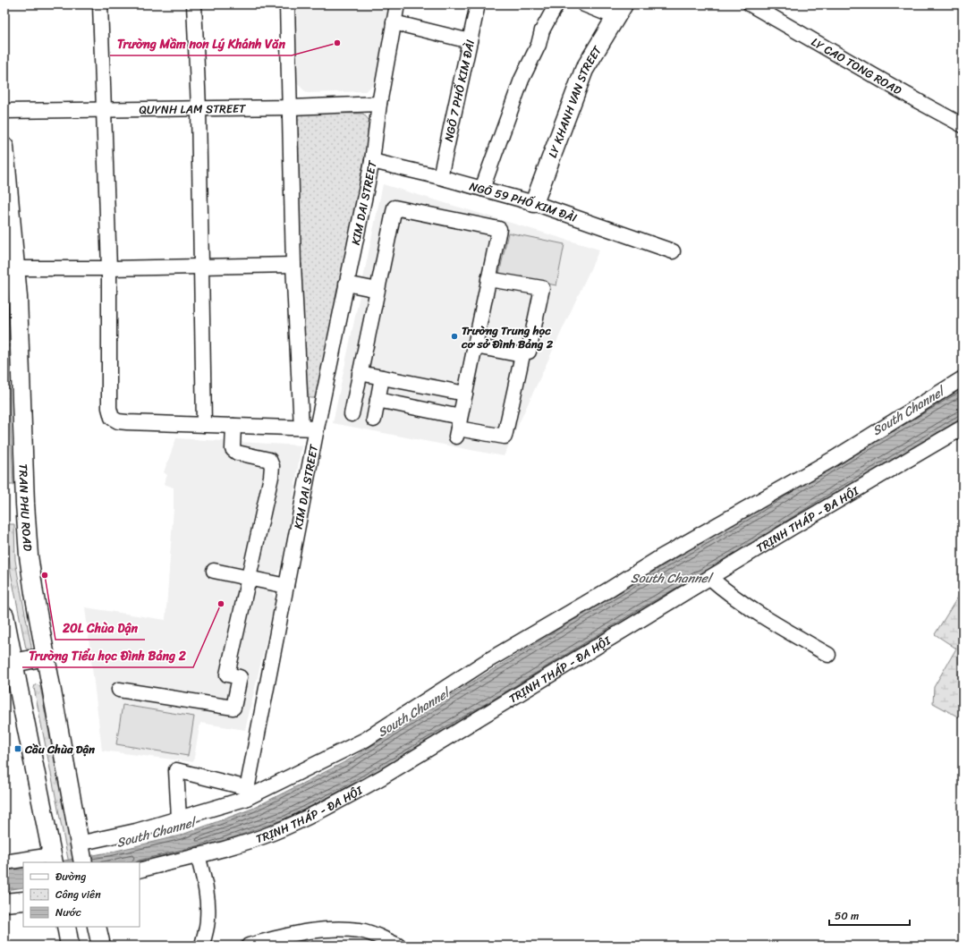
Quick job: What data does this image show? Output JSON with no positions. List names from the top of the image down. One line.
{"streets":{"main road":["LY KHANH VAN STREET","TRAN PHU ROAD"],"street":["LY CAO TONG ROAD","NGÕ 7 PHỐ KIM ĐÀI","QUYNH LAM STREET","KIM DAI STREET","NGÕ 59 PHỐ KIM ĐÀI","TRỊNH THÁP - ĐA HỘI"]},"crossings":[["NGÕ 7 PHỐ KIM ĐÀI","NGÕ 59 PHỐ KIM ĐÀI"],["LY KHANH VAN STREET","NGÕ 59 PHỐ KIM ĐÀI"],["QUYNH LAM STREET","KIM DAI STREET"],["KIM DAI STREET","NGÕ 59 PHỐ KIM ĐÀI"]],"water":["South Channel"],"places":{"other":["Trường Mầm non Lý Khánh Văn","Trường Trung học cơ sở Đình Bảng 2","20L Chùa Dận","Trường Tiểu học Đình Bảng 2"],"transit":["Cầu Chùa Dận"]},"legend":["Đường","Công viên","Nước"],"scale_bar":"50 m"}
